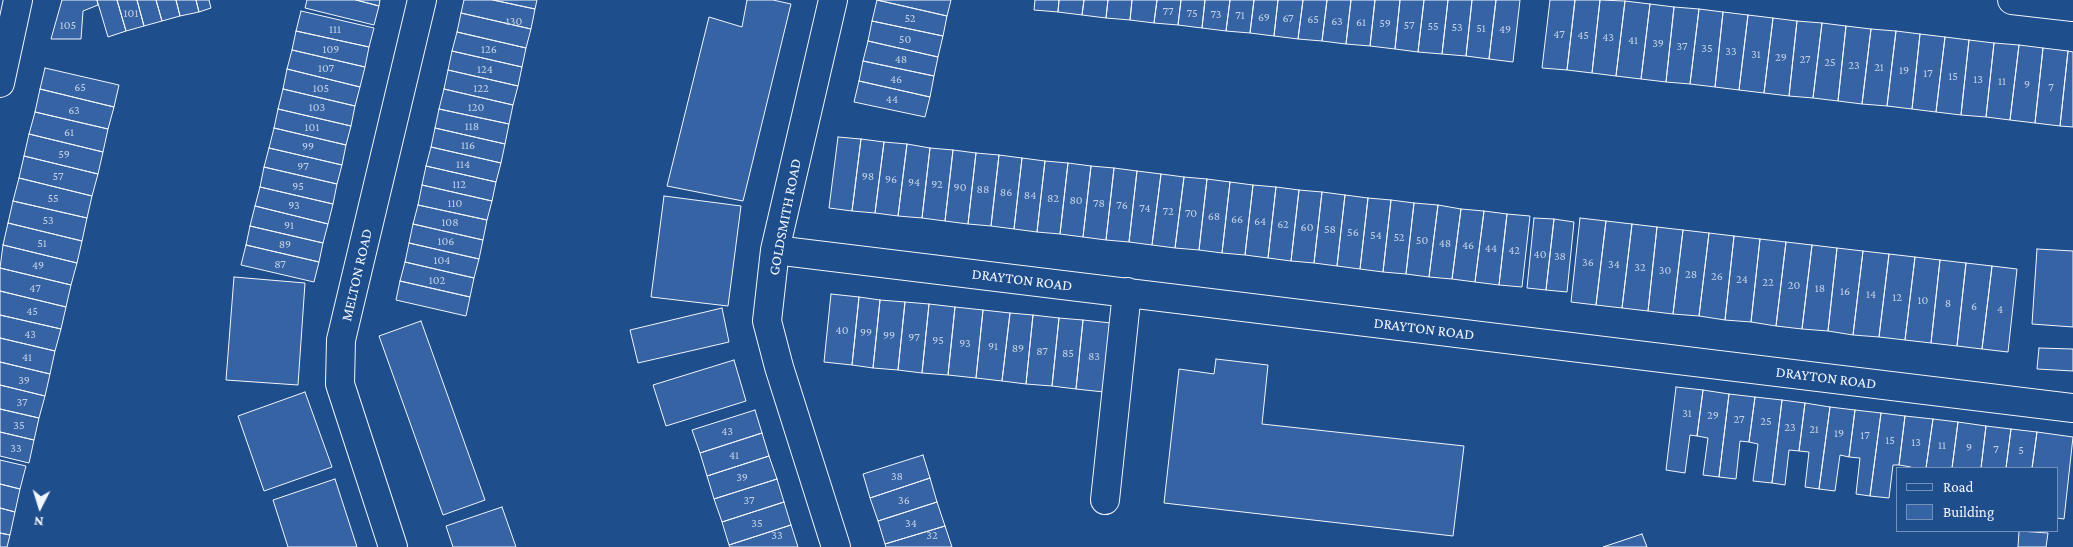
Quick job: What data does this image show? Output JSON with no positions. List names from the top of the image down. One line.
{"streets":{"street":["GOLDSMITH ROAD","MELTON ROAD","DRAYTON ROAD"]},"crossings":[["GOLDSMITH ROAD","DRAYTON ROAD"]],"house_numbers":["77","101","75","73","71","69","52","67","65","130","63","61","59","105","57","55","53","51","111","49","47","45","43","50","41","39","37","35","109","126","33","31","29","48","27","25","23","21","107","124","19","17","15","46","13","11","9","65","7","105","122","44","103","120","63","118","101","61","116","99","59","114","97","57","98","96","94","112","92","95","90","88","86","84","55","82","80","110","78","93","76","74","72","70","68","66","53","64","108","62","91","60","58","56","54","52","50","106","51","48","89","46","44","42","40","38","104","36","87","34","49","32","30","28","26","24","102","22","20","47","18","16","14","12","10","8","6","4","45","40","99","43","99","97","95","93","91","89","87","85","83","41","39","37","31","29","27","25","35","23","21","43","19","17","15","13","11","9","33","7","5","41","38","39","37","36","35","34","33","32"],"legend":["Road","Building"],"north":"bottom"}
